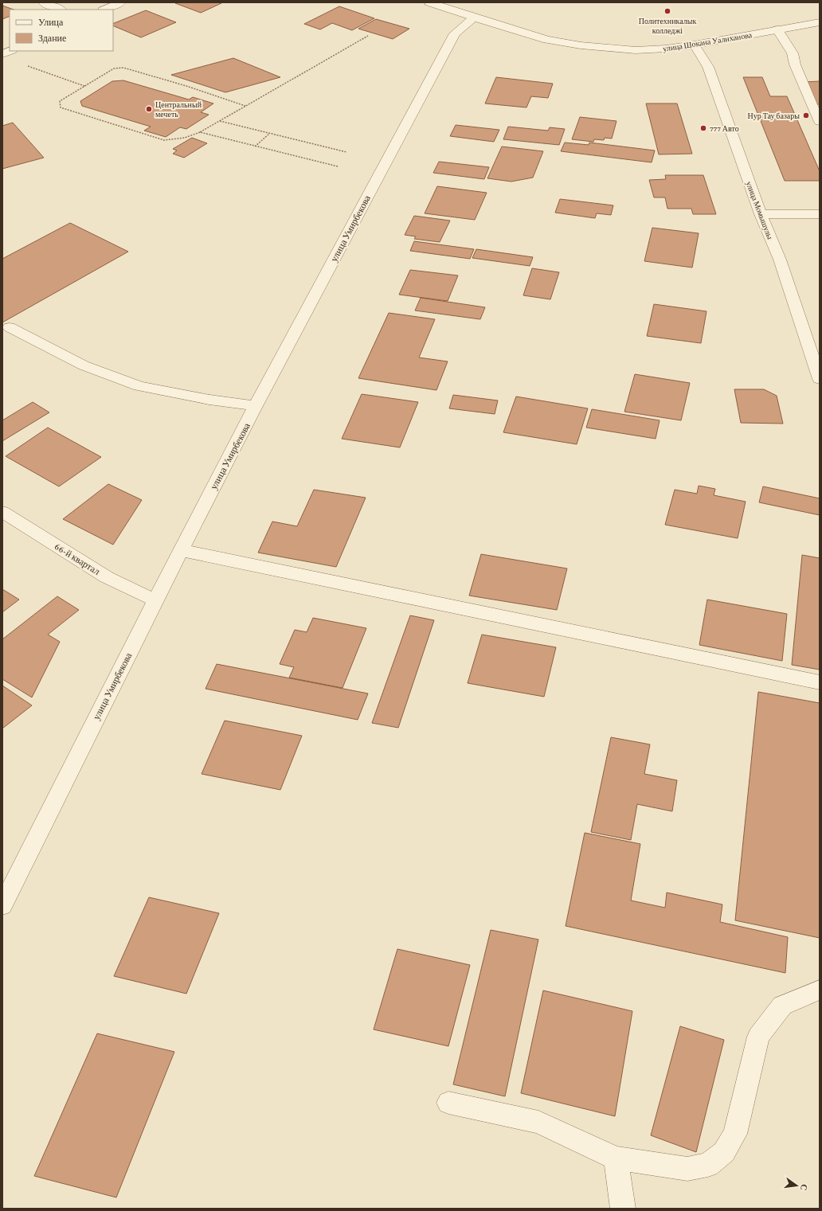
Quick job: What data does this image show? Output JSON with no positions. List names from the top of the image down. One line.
{"streets":{"street":["улица Шокана Уалиханова","улица Момышулы","улица Умирбекова","66-й квартал"]},"crossings":[["улица Шокана Уалиханова","улица Момышулы"],["улица Шокана Уалиханова","улица Умирбекова"],["улица Умирбекова","66-й квартал"]],"places":["Политехникалык колледжі","Центральный мечеть","Нур Тау базары","777 Авто"],"legend":["Улица","Здание"],"north":"right"}
